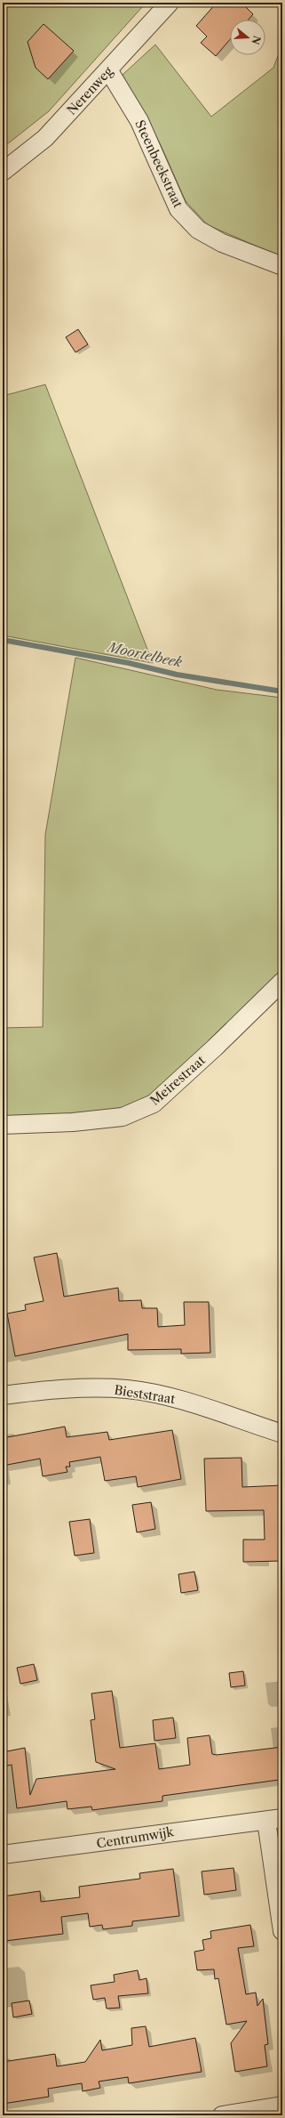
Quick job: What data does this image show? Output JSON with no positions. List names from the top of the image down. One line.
{"streets":{"street":["Nerenweg","Steenbeekstraat","Meirestraat","Bieststraat","Centrumwijk"]},"crossings":[["Nerenweg","Steenbeekstraat"]],"water":["Moortelbeek"],"north":"right"}
